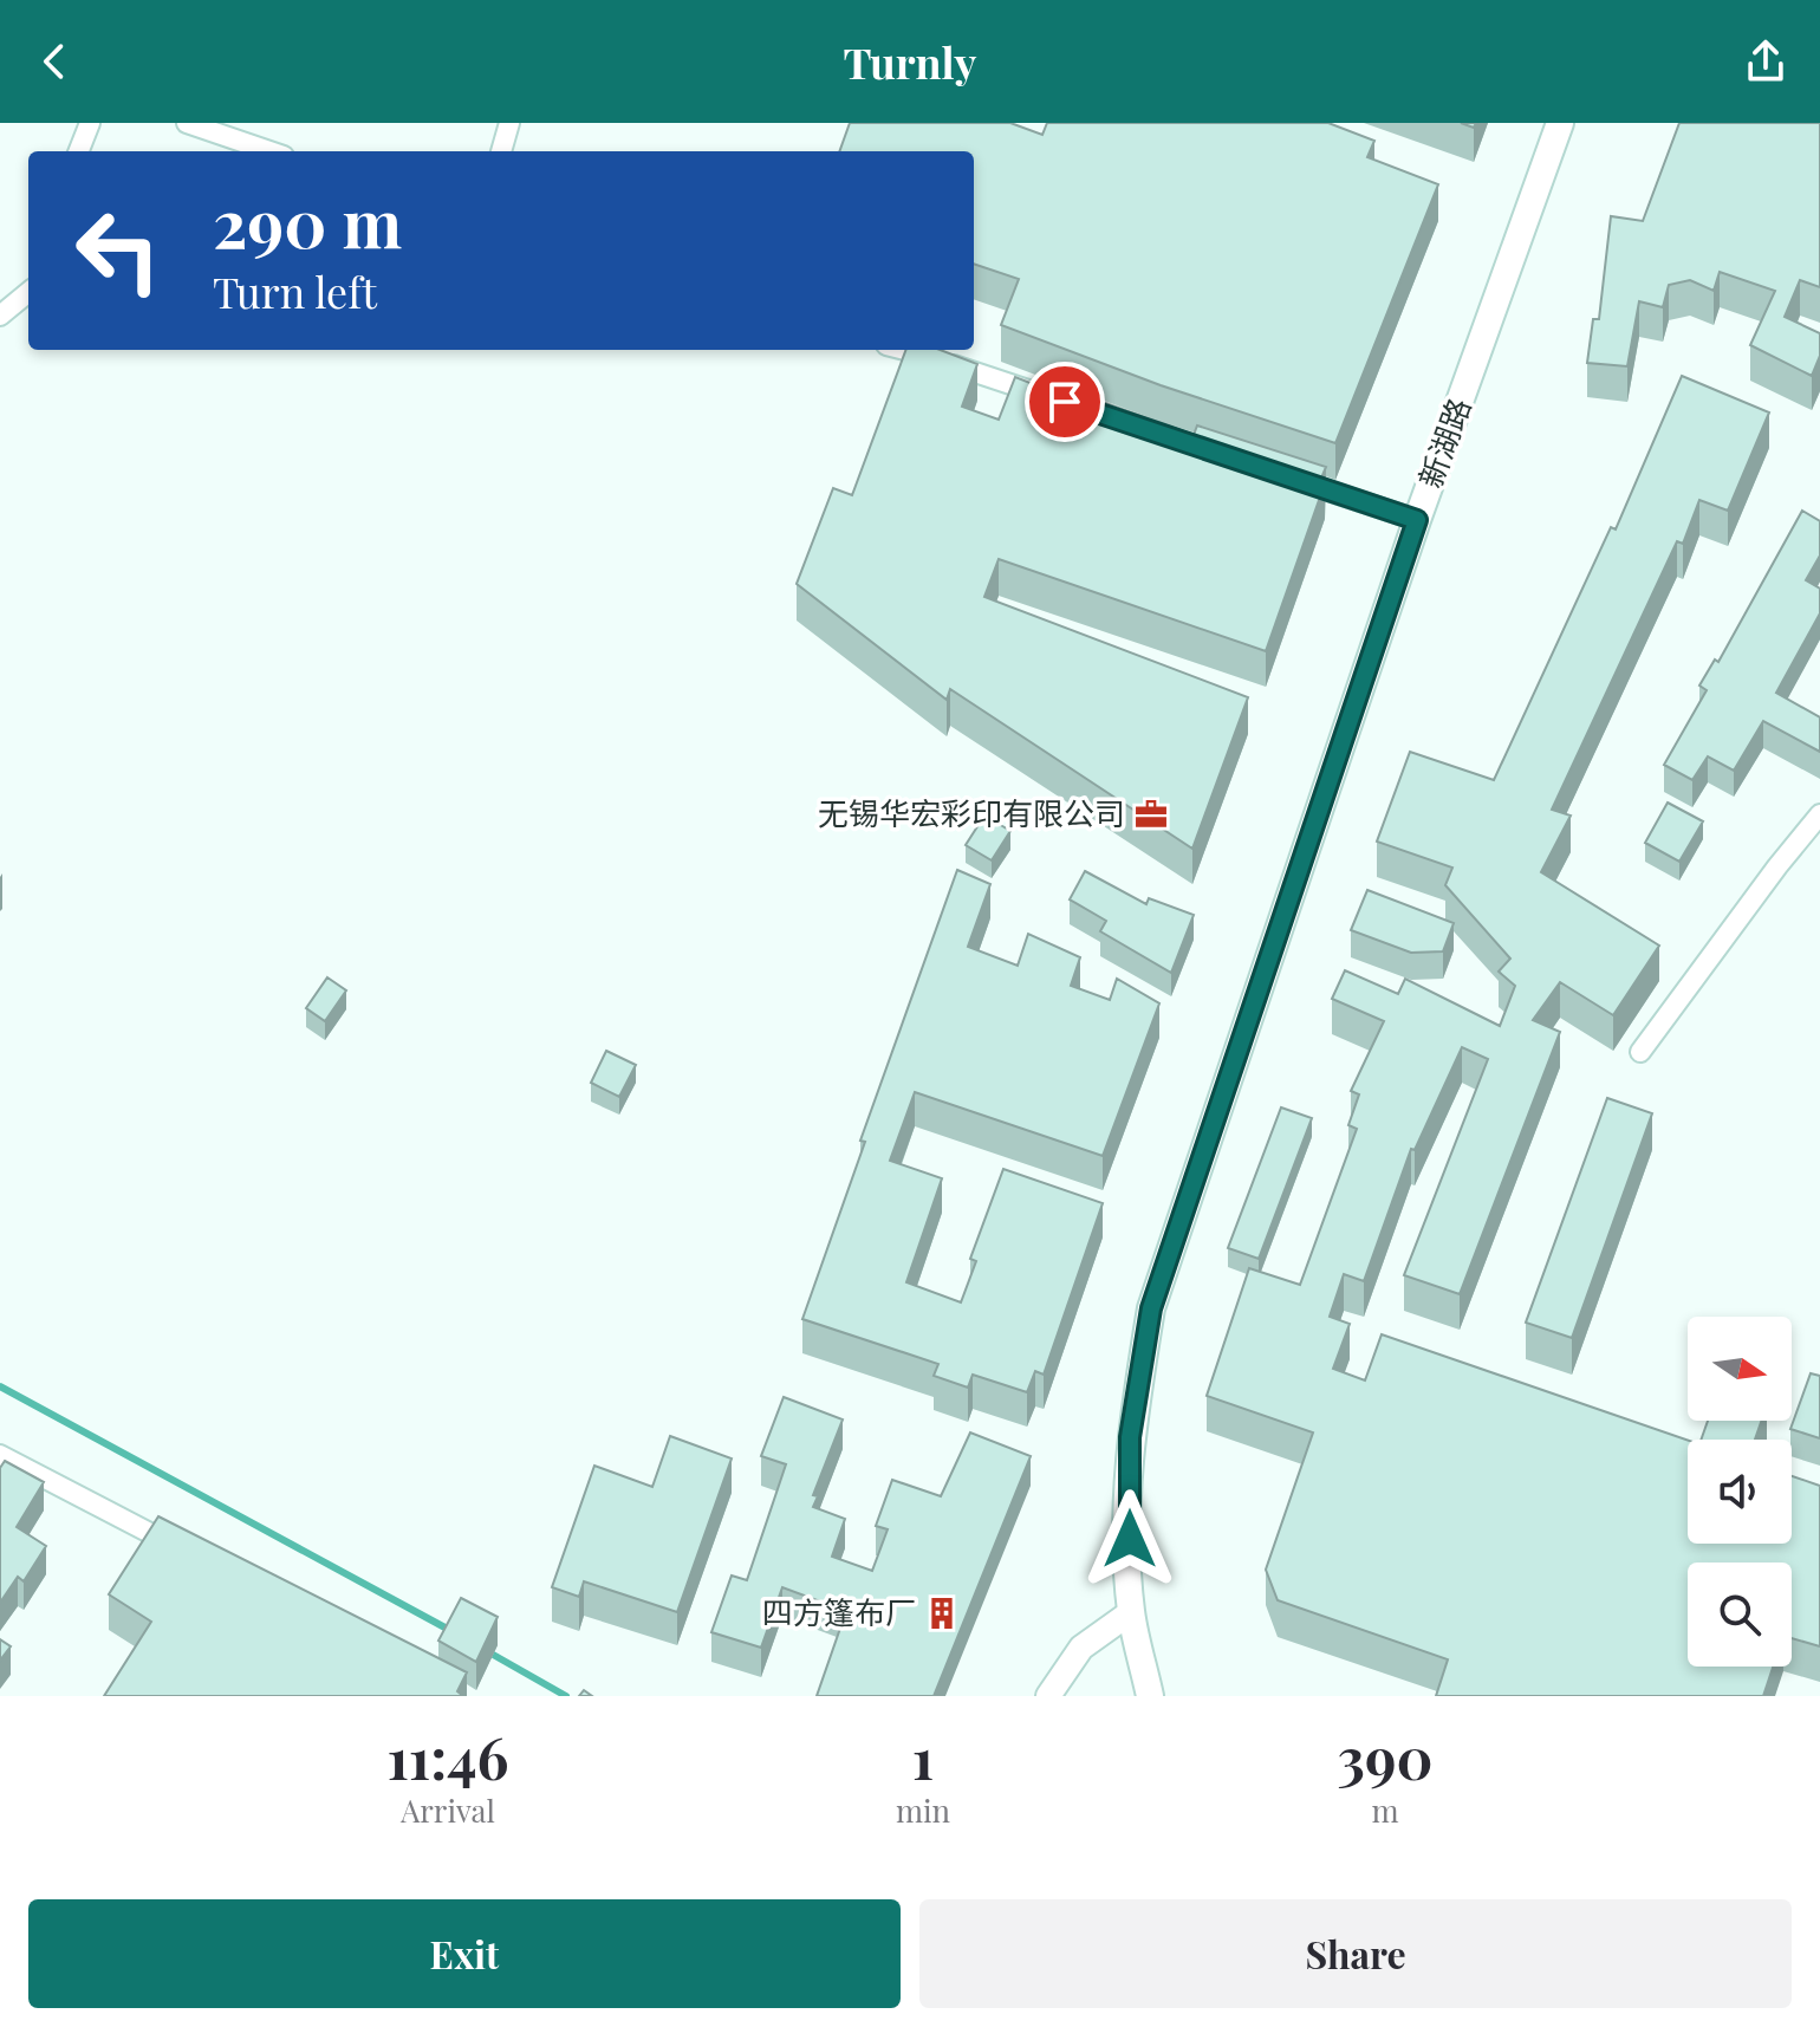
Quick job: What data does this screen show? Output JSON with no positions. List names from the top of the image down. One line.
{"streets":{"main road":["新湖路"]},"places":{"office":["无锡华宏彩印有限公司"],"building":["四方篷布厂"]},"north":"right","page":{"header":"Turnly","turn":["290 m","Turn left"],"eta":["11:46","Arrival","1","min","390","m"],"buttons":["Exit","Share"]}}
